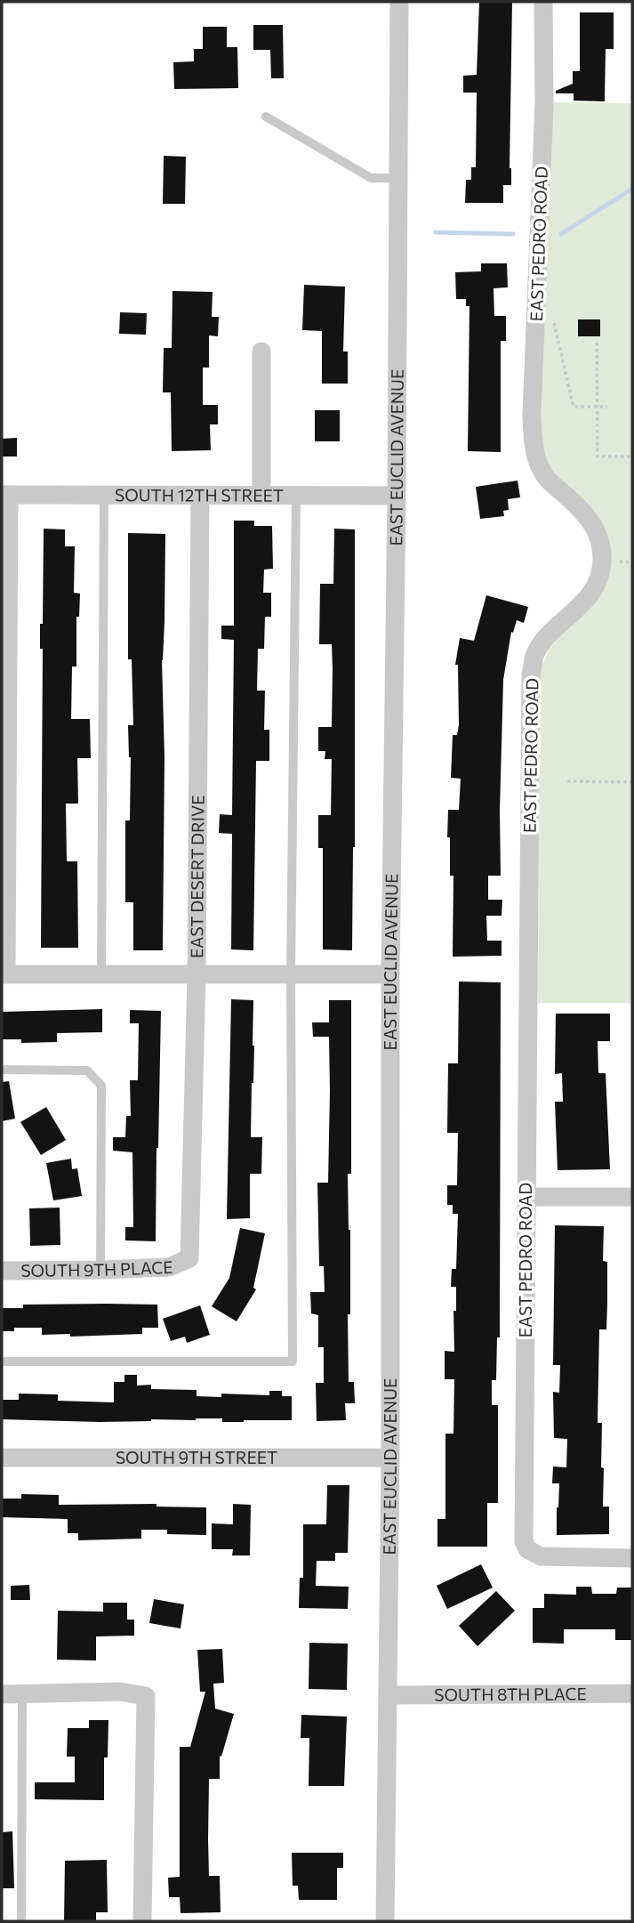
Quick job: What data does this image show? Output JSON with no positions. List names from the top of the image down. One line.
{"streets":{"street":["EAST PEDRO ROAD","EAST EUCLID AVENUE","SOUTH 12TH STREET","EAST DESERT DRIVE","SOUTH 9TH PLACE","SOUTH 9TH STREET","SOUTH 8TH PLACE"]},"crossings":[["EAST EUCLID AVENUE","SOUTH 12TH STREET"],["EAST EUCLID AVENUE","SOUTH 9TH STREET"],["EAST EUCLID AVENUE","SOUTH 8TH PLACE"],["SOUTH 12TH STREET","EAST DESERT DRIVE"],["EAST DESERT DRIVE","SOUTH 9TH PLACE"]]}
